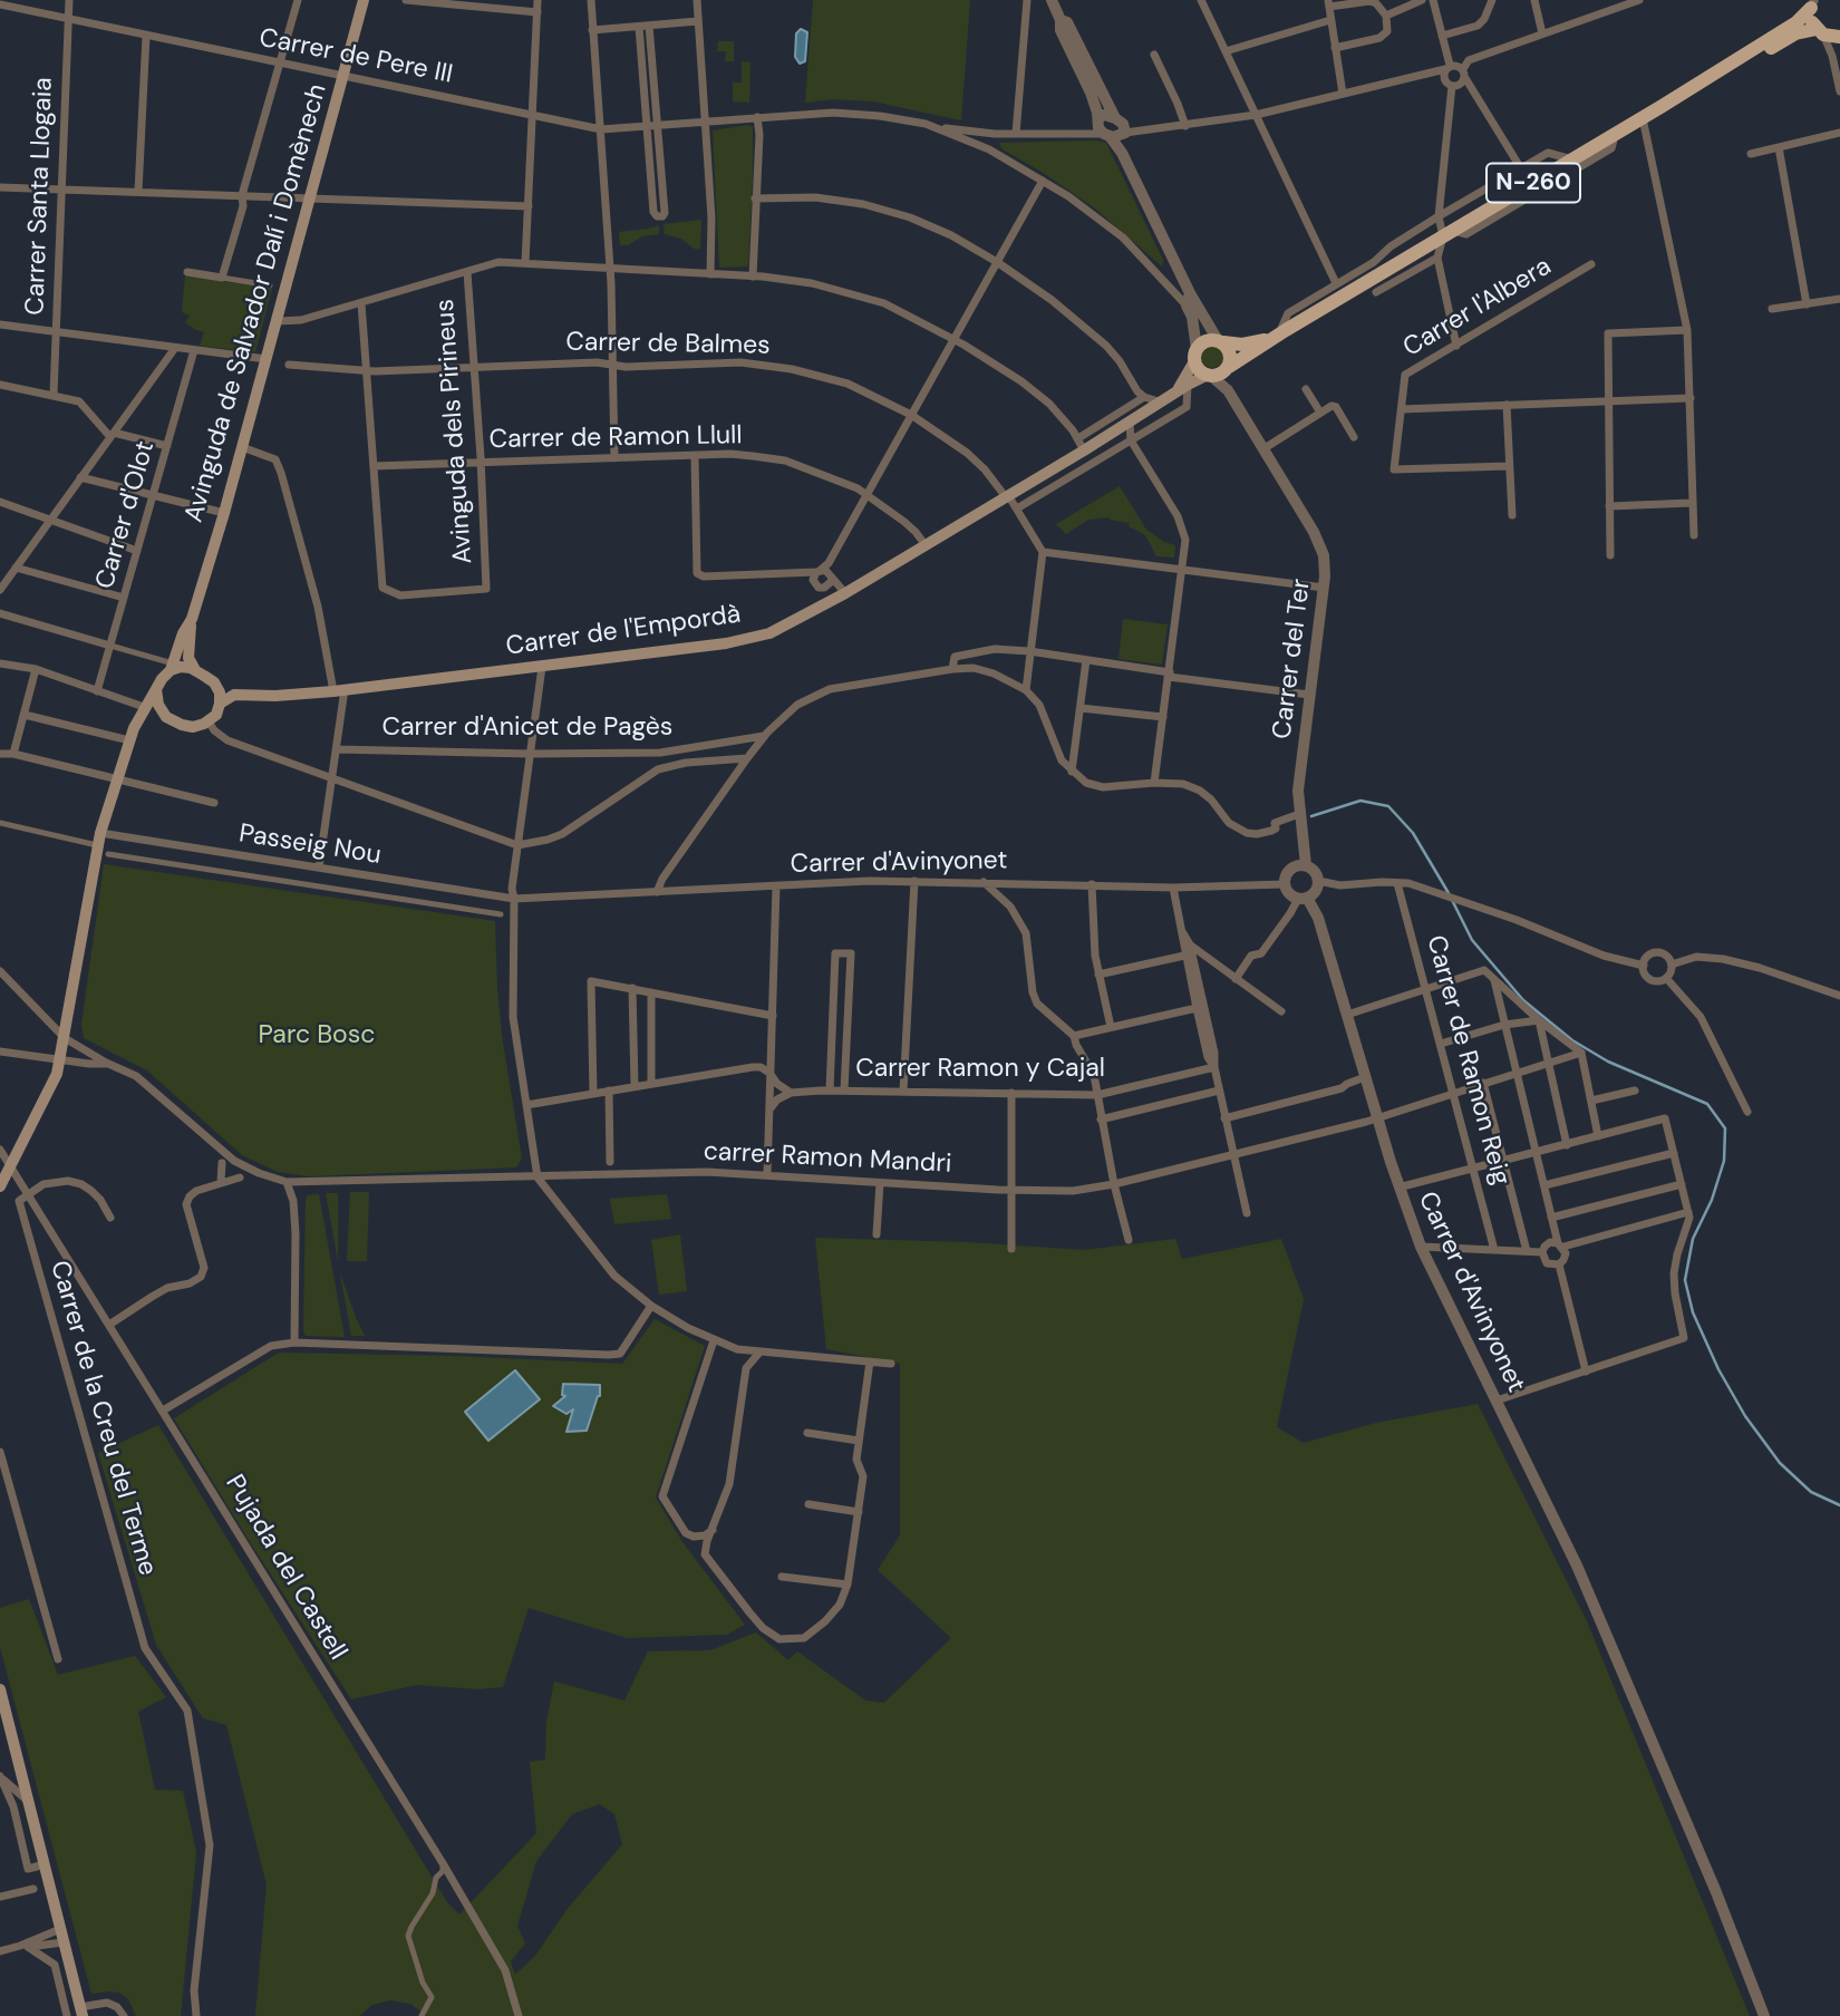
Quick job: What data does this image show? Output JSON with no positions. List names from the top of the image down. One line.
{"streets":{"main road":["N-260","Avinguda de Salvador Dalí i Domènech","Carrer de l'Empordà"],"street":["Carrer de Pere III","Carrer Santa Llogaia","Carrer l'Albera","Carrer de Balmes","Avinguda dels Pirineus","Carrer de Ramon Llull","Carrer d'Olot","Carrer del Ter","Carrer d'Anicet de Pagès","Passeig Nou","Carrer d'Avinyonet","Carrer de Ramon Reig","Carrer Ramon y Cajal","carrer Ramon Mandri","Carrer de la Creu del Terme","Pujada del Castell"]},"crossings":[["Carrer de Pere III","Carrer Santa Llogaia"],["Carrer de Pere III","Avinguda de Salvador Dalí i Domènech"],["N-260","Carrer de l'Empordà"],["Carrer de Balmes","Avinguda dels Pirineus"],["Carrer de Balmes","Carrer de l'Empordà"],["Avinguda dels Pirineus","Carrer de Ramon Llull"],["Carrer de Ramon Llull","Carrer de l'Empordà"],["Carrer del Ter","Carrer d'Avinyonet"],["Passeig Nou","Carrer d'Avinyonet"],["Carrer d'Avinyonet","carrer Ramon Mandri"],["Carrer de Ramon Reig","carrer Ramon Mandri"],["Carrer de la Creu del Terme","Pujada del Castell"]],"parks":["Parc Bosc"]}
